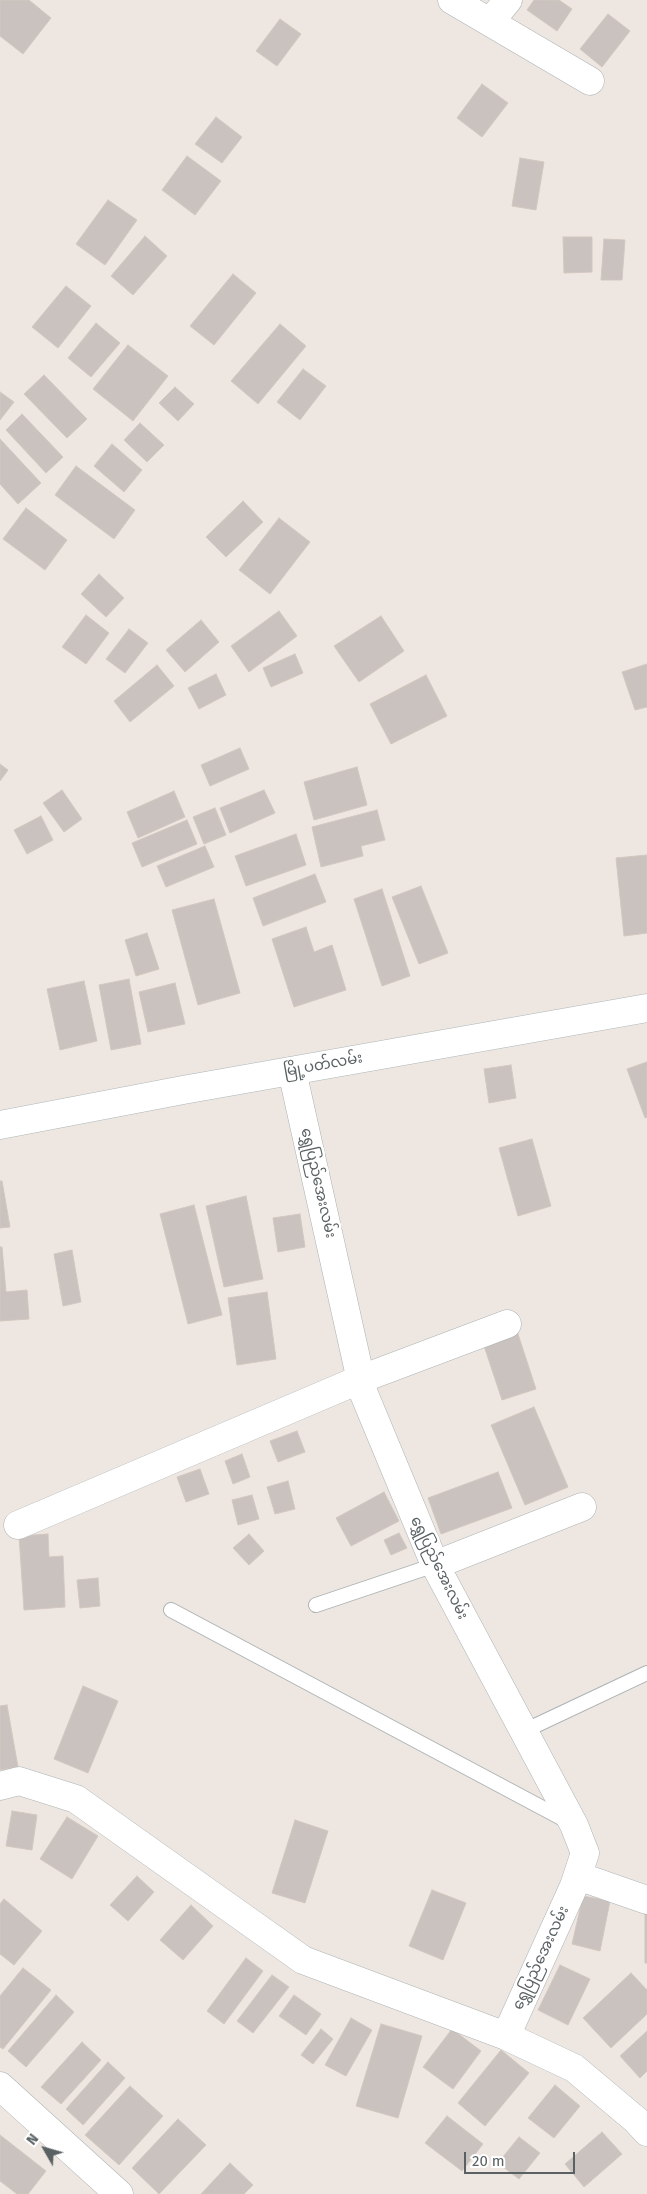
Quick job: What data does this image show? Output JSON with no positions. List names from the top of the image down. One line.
{"streets":{"street":["မြို့ပတ်လမ်း","ရွှေပြည်အေးလမ်း"]},"crossings":[["မြို့ပတ်လမ်း","ရွှေပြည်အေးလမ်း"]],"scale_bar":"20 m","north":"top left"}
